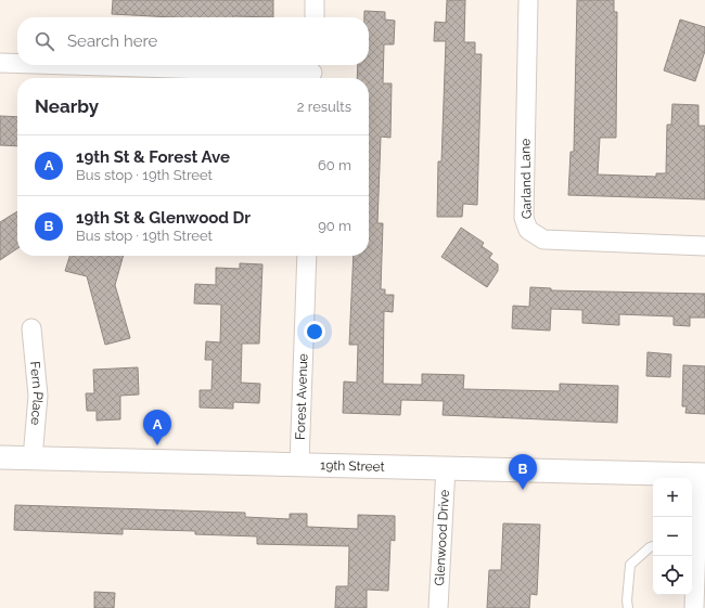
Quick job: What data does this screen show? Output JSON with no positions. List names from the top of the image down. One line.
{"streets":{"street":["Garland Lane","Fern Place","Forest Avenue","19th Street","Glenwood Drive"]},"crossings":[["Fern Place","19th Street"],["Forest Avenue","19th Street"],["19th Street","Glenwood Drive"]],"page":{"search":"Search here","heading":["Nearby","2 results"],"list":[{"mark":"A","name":"19th St & Forest Ave","note":"Bus stop · 19th Street","value":"60 m"},{"mark":"B","name":"19th St & Glenwood Dr","note":"Bus stop · 19th Street","value":"90 m"}],"pins":["A","B"],"map_buttons":["+","−"]}}
